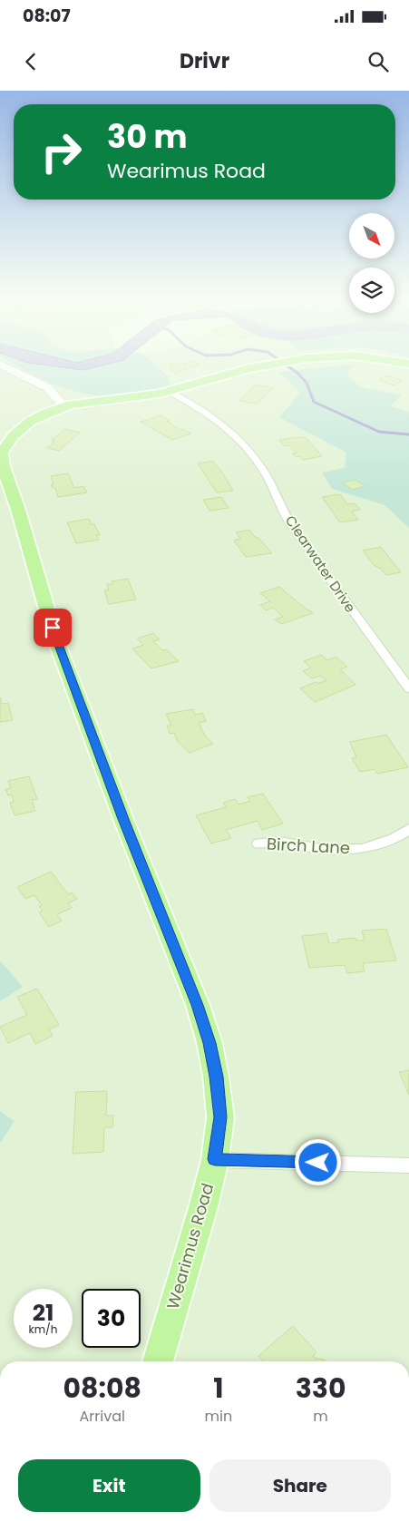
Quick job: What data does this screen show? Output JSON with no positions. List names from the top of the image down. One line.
{"streets":{"main road":["Wearimus Road"],"street":["Clearwater Drive","Birch Lane"]},"crossings":[["Clearwater Drive","Wearimus Road"]],"north":"bottom right","page":{"status":"08:07","header":"Drivr","turn":["30 m","Wearimus Road"],"speed":"21 km/h","limit":"30","eta":["08:08","Arrival","1","min","330","m"],"buttons":["Exit","Share"]}}
